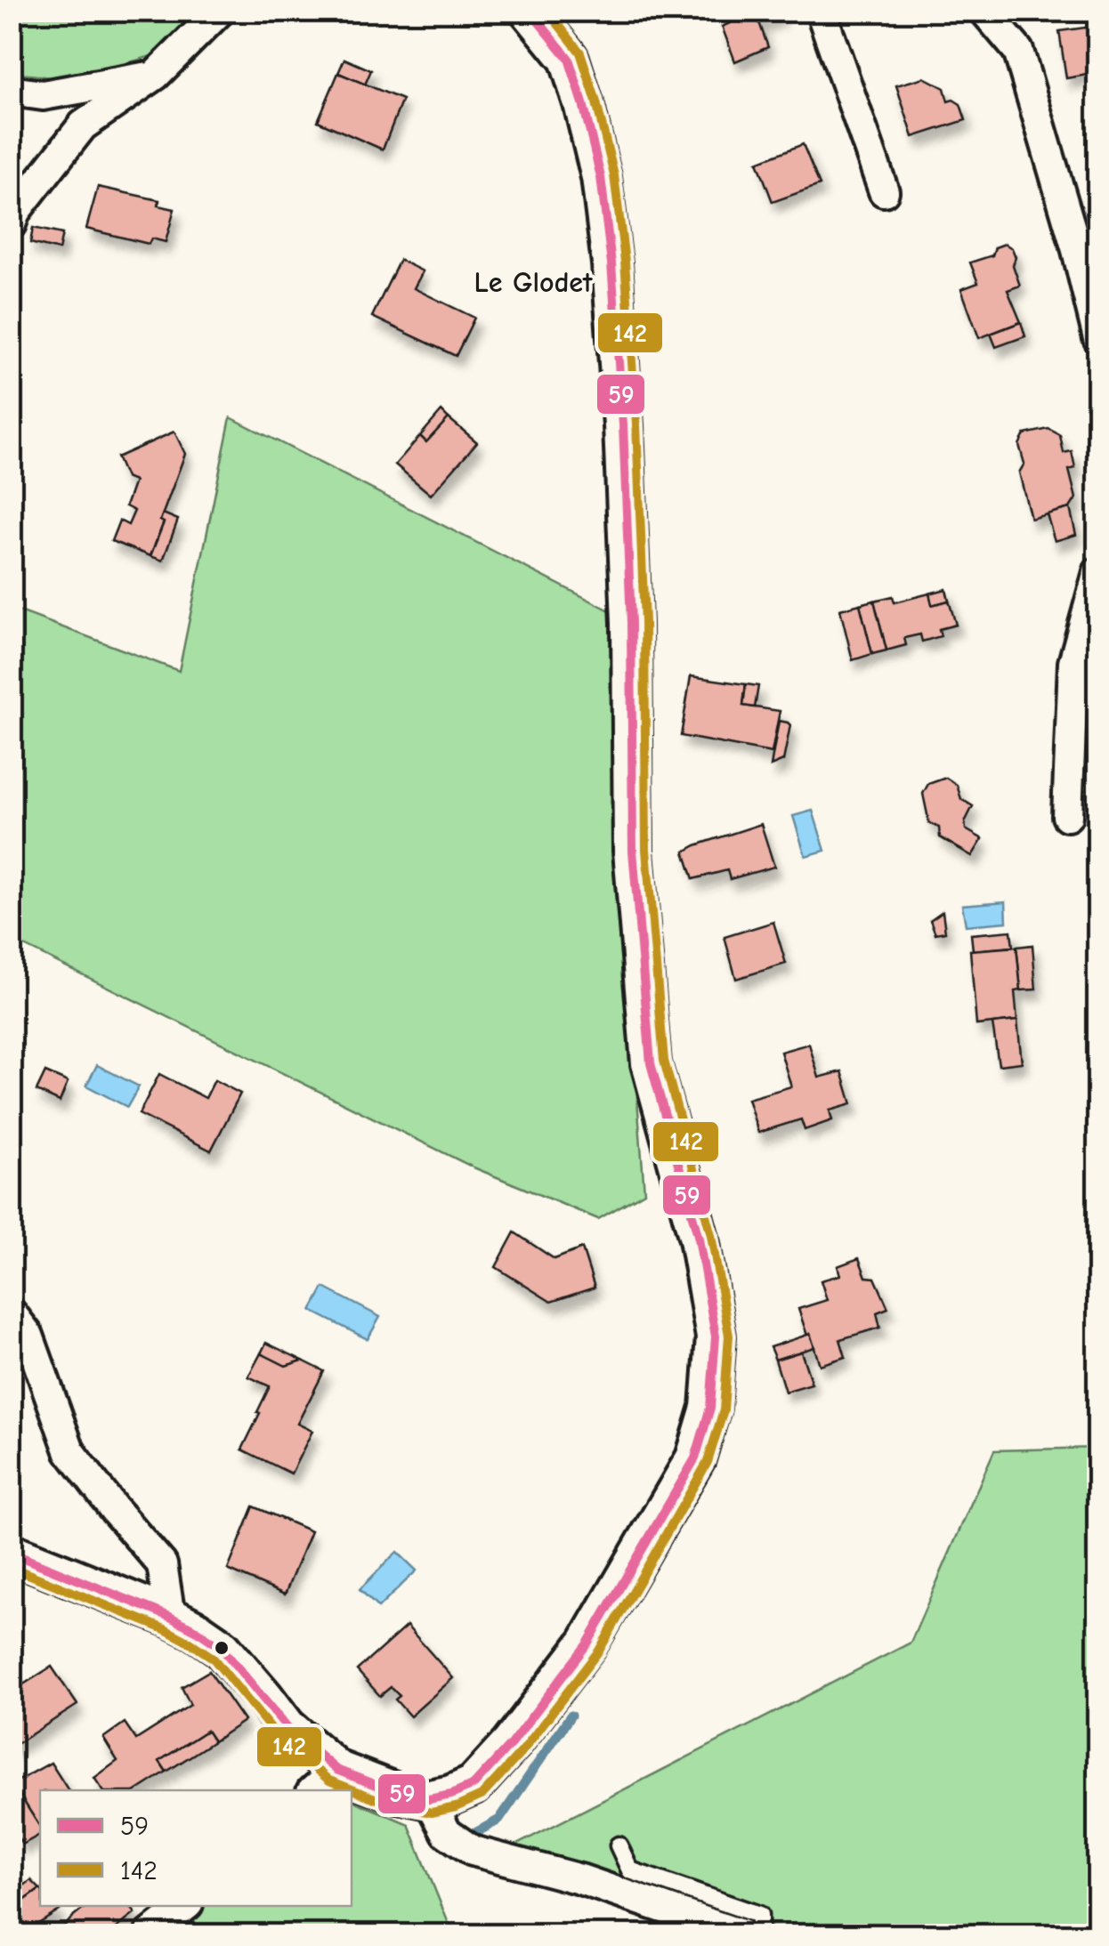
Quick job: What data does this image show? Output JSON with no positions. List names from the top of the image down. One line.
{"districts":["Le Glodet"],"lines":["transit line 59","transit line 142"],"legend":["59","142"]}
